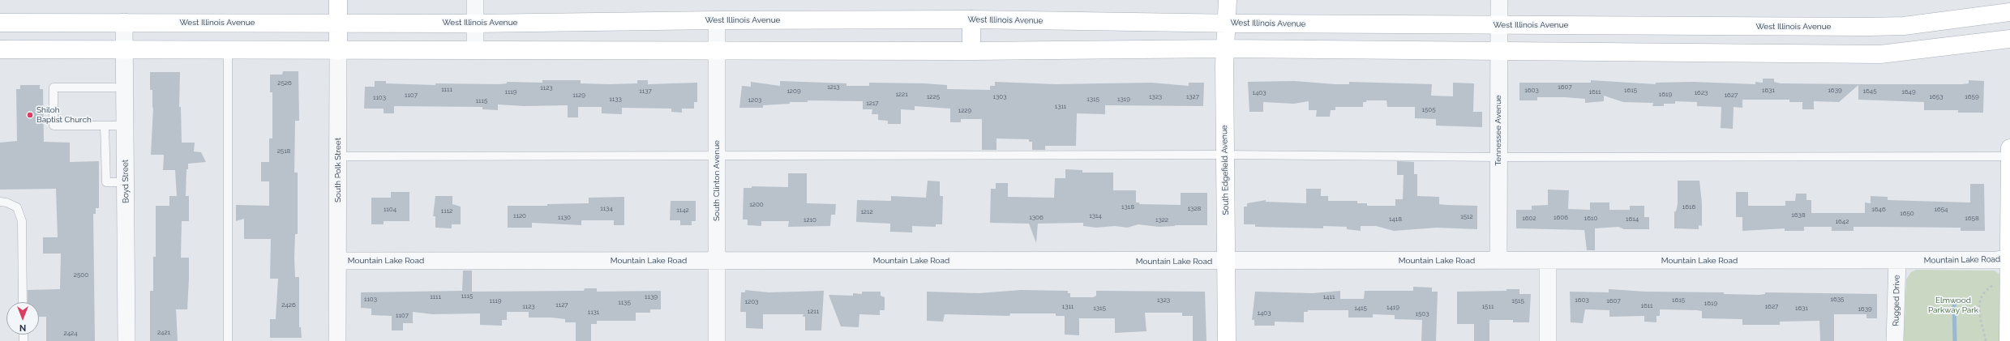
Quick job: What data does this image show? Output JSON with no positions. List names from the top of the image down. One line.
{"streets":{"main road":["West Illinois Avenue","South Polk Street","South Edgefield Avenue"],"street":["Tennessee Avenue","South Clinton Avenue","Boyd Street","Mountain Lake Road","Rugged Drive"]},"crossings":[["West Illinois Avenue","Tennessee Avenue"],["West Illinois Avenue","South Polk Street"],["West Illinois Avenue","South Edgefield Avenue"],["West Illinois Avenue","South Clinton Avenue"],["West Illinois Avenue","Boyd Street"],["Tennessee Avenue","Mountain Lake Road"],["South Polk Street","Mountain Lake Road"],["South Edgefield Avenue","Mountain Lake Road"],["South Clinton Avenue","Mountain Lake Road"],["Mountain Lake Road","Rugged Drive"]],"parks":["Elmwood Parkway Park"],"places":["Shiloh Baptist Church"],"house_numbers":["2526","1213","1607","1123","1111","1603","1615","1631","1639","1137","1209","1645","1119","1611","1649","1403","1623","1221","1619","1107","1129","1627","1225","1303","1323","1327","1653","1659","1103","1133","1315","1319","1203","1115","1217","1311","1505","1229","2518","1200","1318","1616","1134","1328","1104","1646","1654","1142","1112","1212","1650","1638","1120","1314","1512","1130","1306","1606","1602","1610","1658","1418","1614","1210","1322","1642","2500","1115","1111","1139","1411","1103","1635","1323","1603","1615","1119","1515","1607","1203","1135","1619","2426","1127","1611","1123","1311","1511","1627","1419","1315","1415","1631","1639","1211","1131","1403","1503","1107","2421","2424"],"north":"bottom"}
